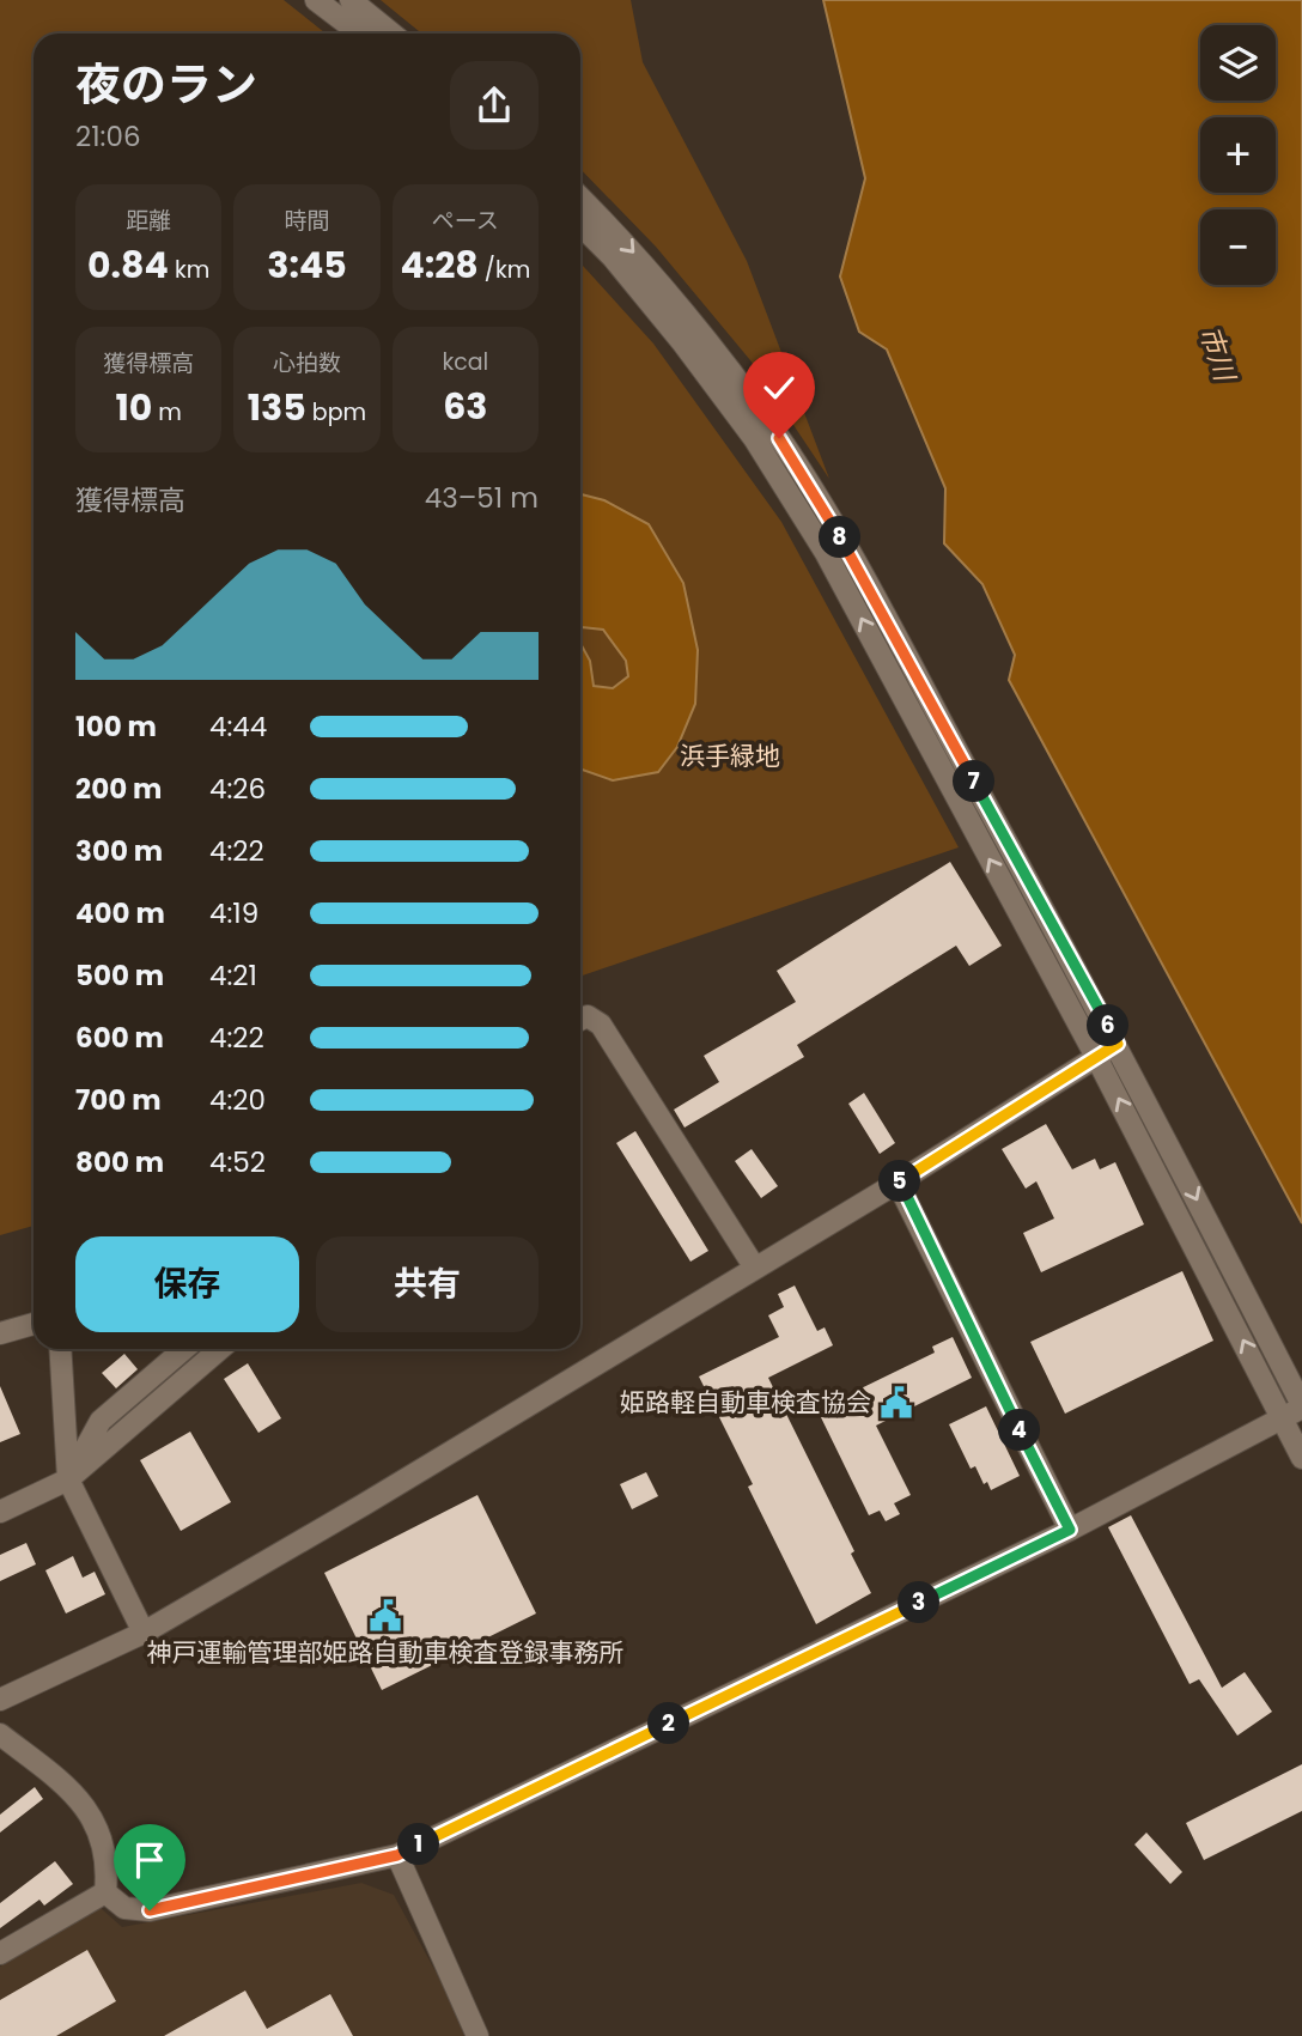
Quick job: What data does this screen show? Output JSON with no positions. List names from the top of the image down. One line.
{"water":["市川"],"parks":["浜手緑地"],"places":{"public building":["姫路軽自動車検査協会","神戸運輸管理部姫路自動車検査登録事務所"]},"page":{"map_buttons":["+","−"],"heading":["夜のラン","21:06"],"stats":[["距離","0.84 km"],["時間","3:45"],["ペース","4:28 /km"],["獲得標高","10 m"],["心拍数","135 bpm"],["kcal","63"]],"chart":["獲得標高","43–51 m"],"pins":["8","7","6","5","4","3","2","1"],"list":[{"name":"100 m","note":"4:44"},{"name":"200 m","note":"4:26"},{"name":"300 m","note":"4:22"},{"name":"400 m","note":"4:19"},{"name":"500 m","note":"4:21"},{"name":"600 m","note":"4:22"},{"name":"700 m","note":"4:20"},{"name":"800 m","note":"4:52"}],"buttons":["保存","共有"]}}
